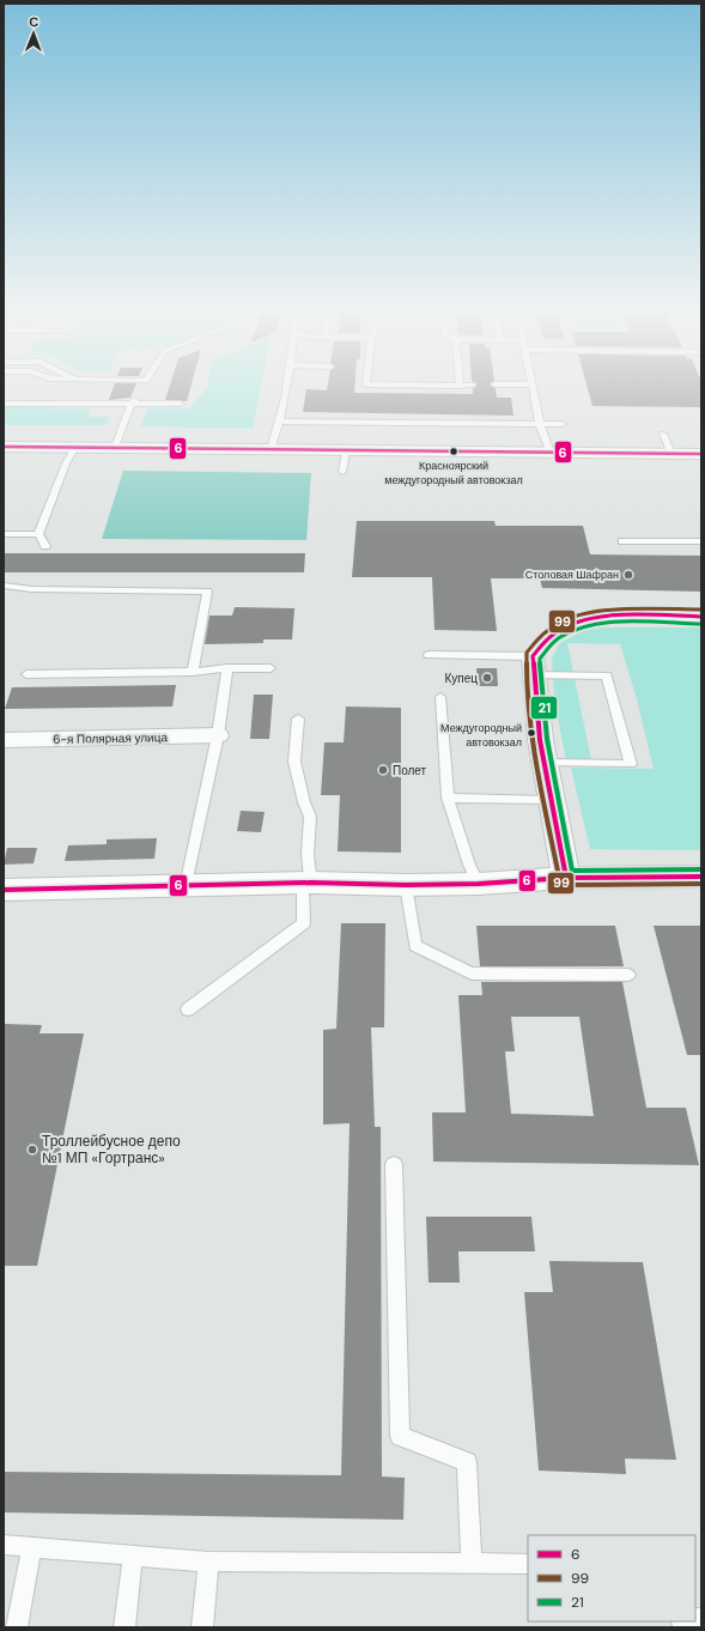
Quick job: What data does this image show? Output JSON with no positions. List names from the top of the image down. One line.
{"streets":{"street":["6-я Полярная улица"]},"places":["Красноярский междугородный автовокзал","Столовая Шафран","Купец","Междугородный автовокзал","Полет","Троллейбусное депо №1 МП «Гортранс»"],"lines":["transit line 6","transit line 99","transit line 21"],"legend":["6","99","21"],"north":"top"}
